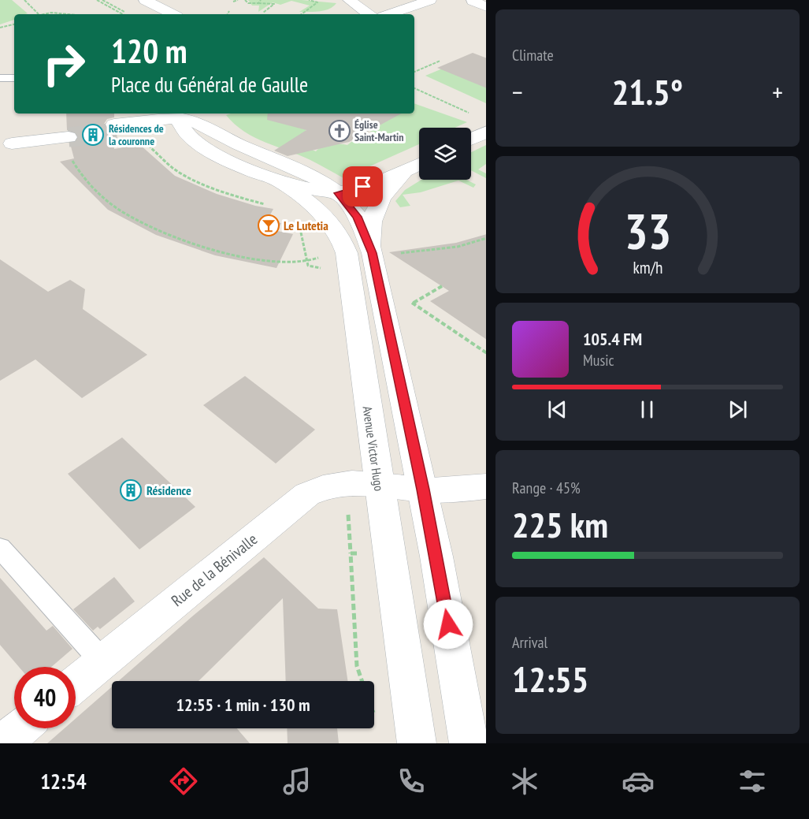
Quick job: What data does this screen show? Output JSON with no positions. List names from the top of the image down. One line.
{"streets":{"street":["Avenue Victor Hugo","Rue de la Bénivalle"]},"crossings":[["Avenue Victor Hugo","Rue de la Bénivalle"]],"places":{"church":["Église Saint-Martin"],"building":["Résidences de la couronne","Résidence"],"bar":["Le Lutetia"]},"page":{"tile":["Climate",["Range · 45%","225 km"],["Arrival","12:55"]],"turn":["120 m","Place du Général de Gaulle"],"heat":["−","21.5°","+"],"song":["105.4 FM","Music"],"limit":"40","trip":"12:55 · 1 min · 130 m","tabs":"12:54","gauge":["33","km/h"]}}
